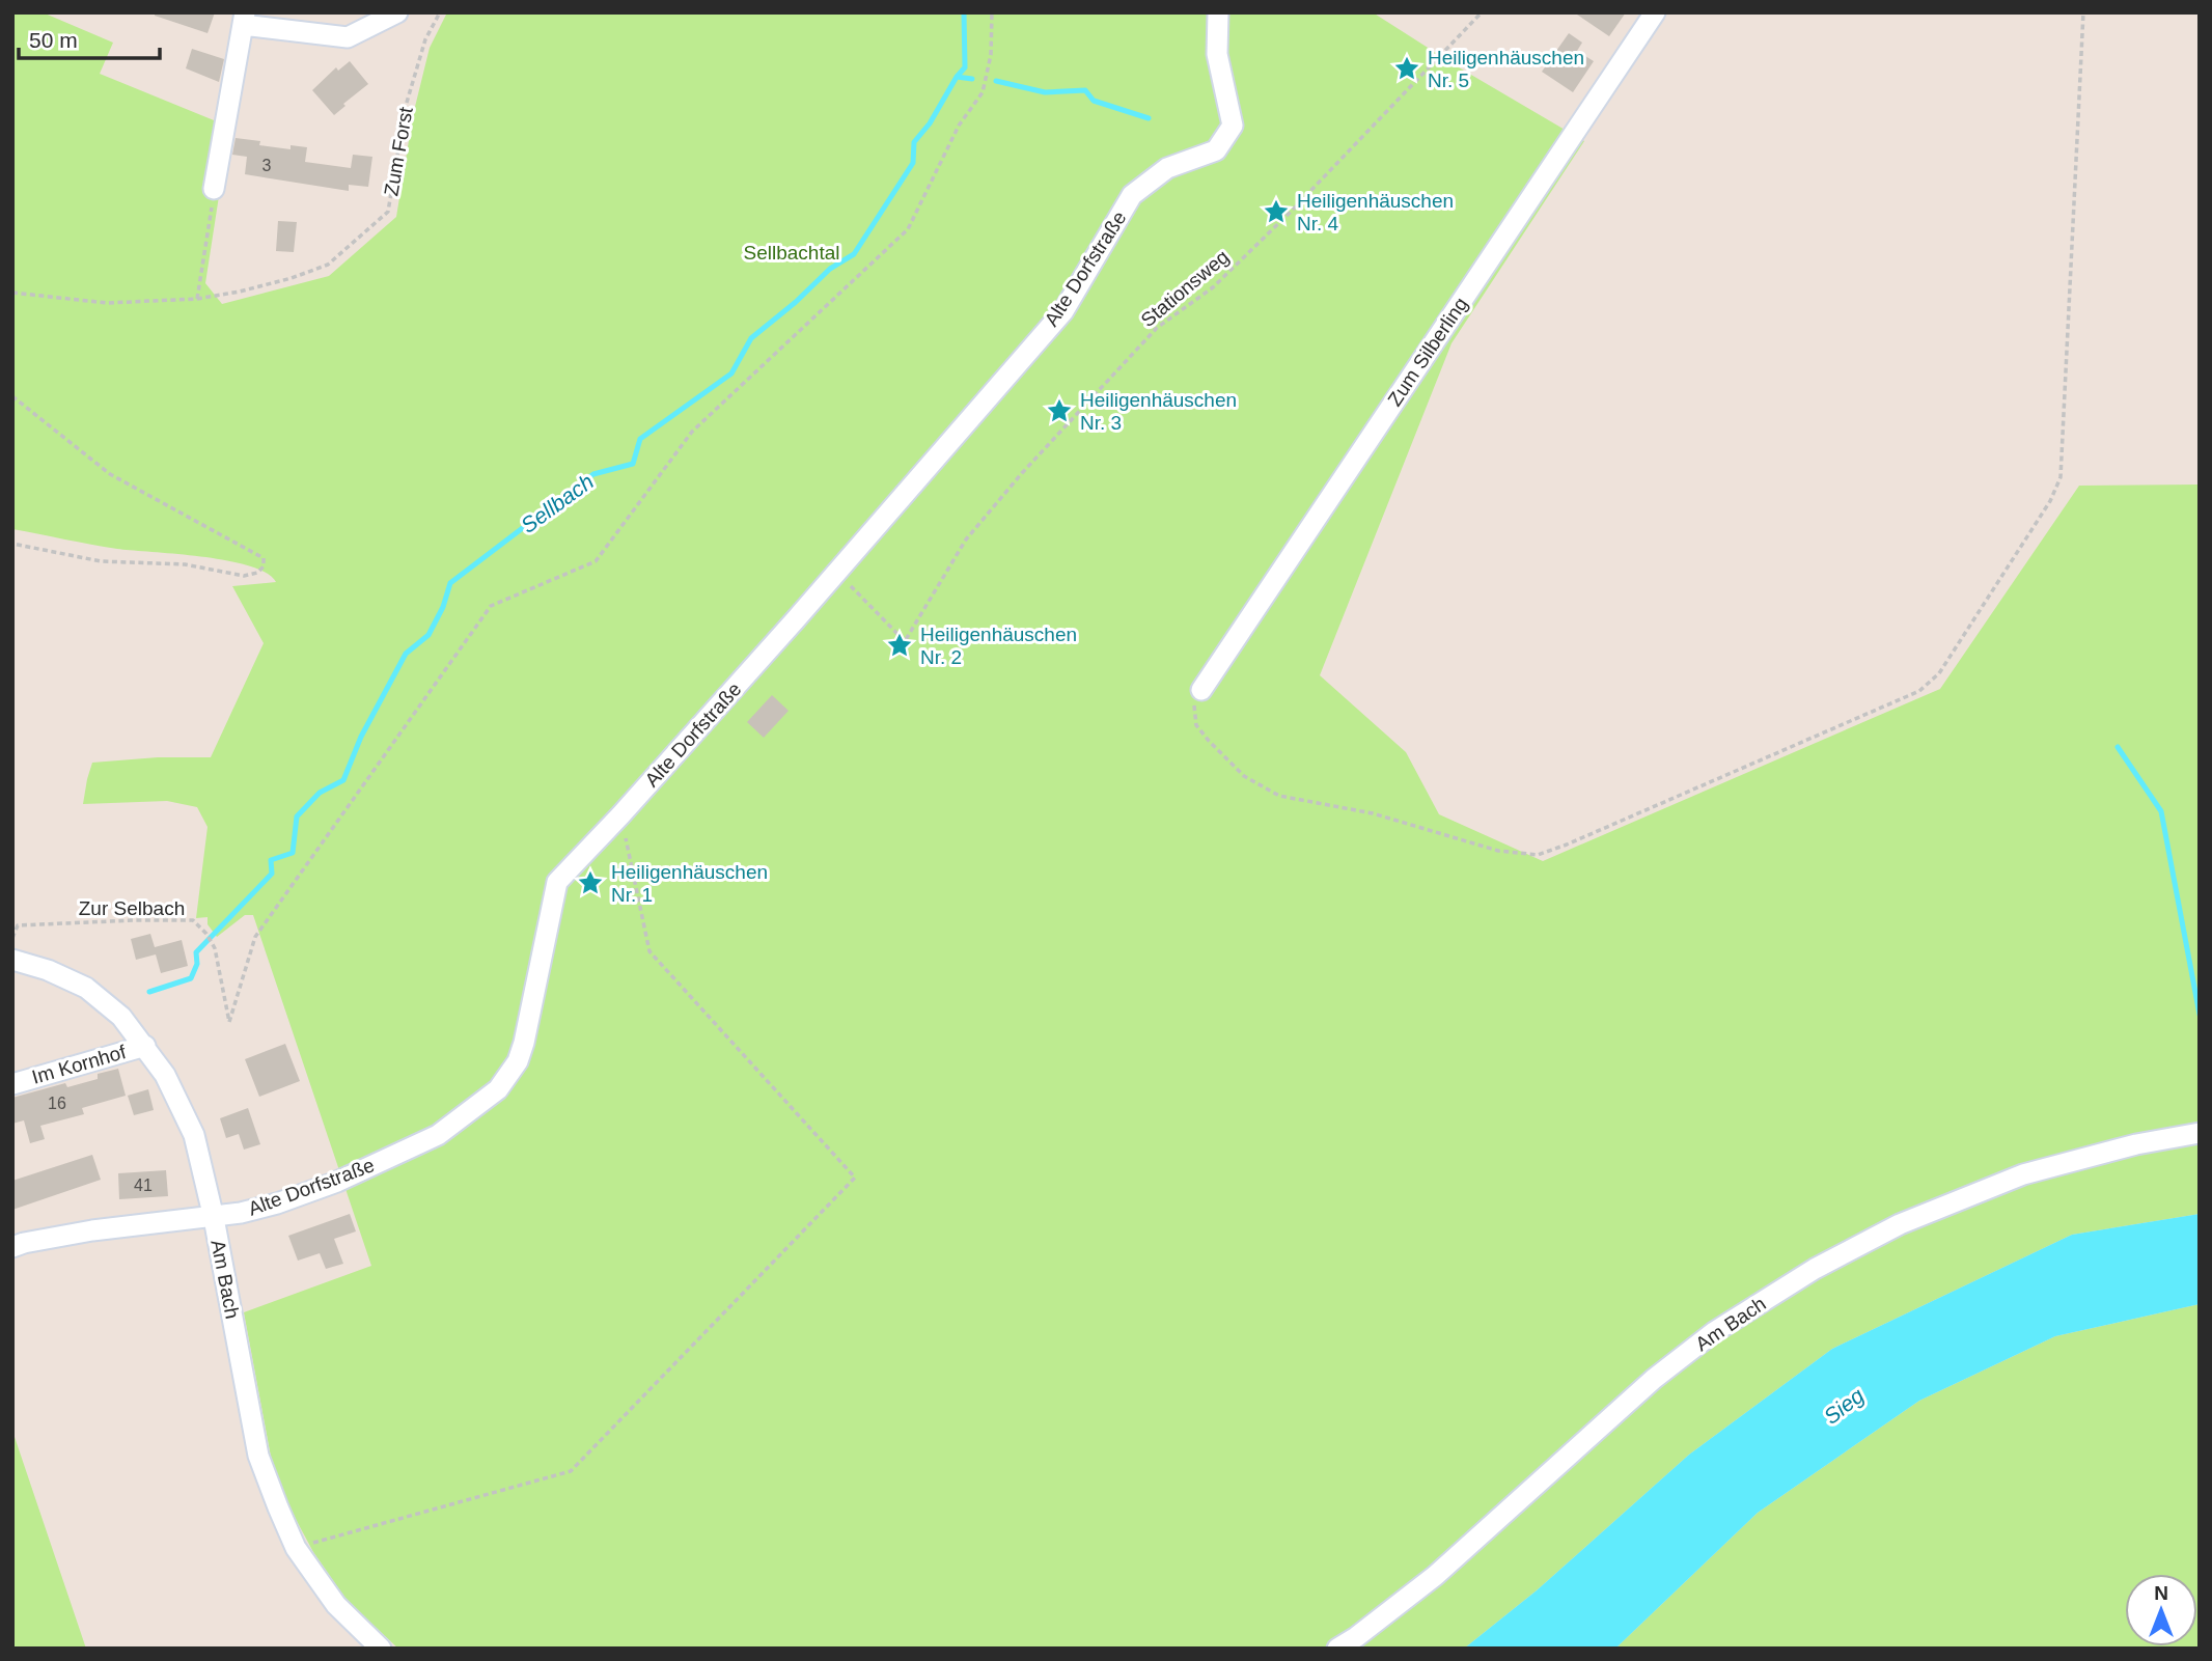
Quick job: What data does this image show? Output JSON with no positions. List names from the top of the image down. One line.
{"streets":{"street":["Alte Dorfstraße","Zum Silberling","Im Kornhof","Am Bach"],"path":["Zum Forst","Stationsweg","Zur Selbach"]},"crossings":[["Alte Dorfstraße","Stationsweg"],["Alte Dorfstraße","Am Bach"],["Im Kornhof","Am Bach"]],"water":["Sellbach","Sieg"],"parks":["Sellbachtal"],"places":{"place":["Heiligenhäuschen Nr. 5","Heiligenhäuschen Nr. 4","Heiligenhäuschen Nr. 3","Heiligenhäuschen Nr. 2","Heiligenhäuschen Nr. 1"]},"house_numbers":["3","16","41"],"scale_bar":"50 m","north":"top"}
